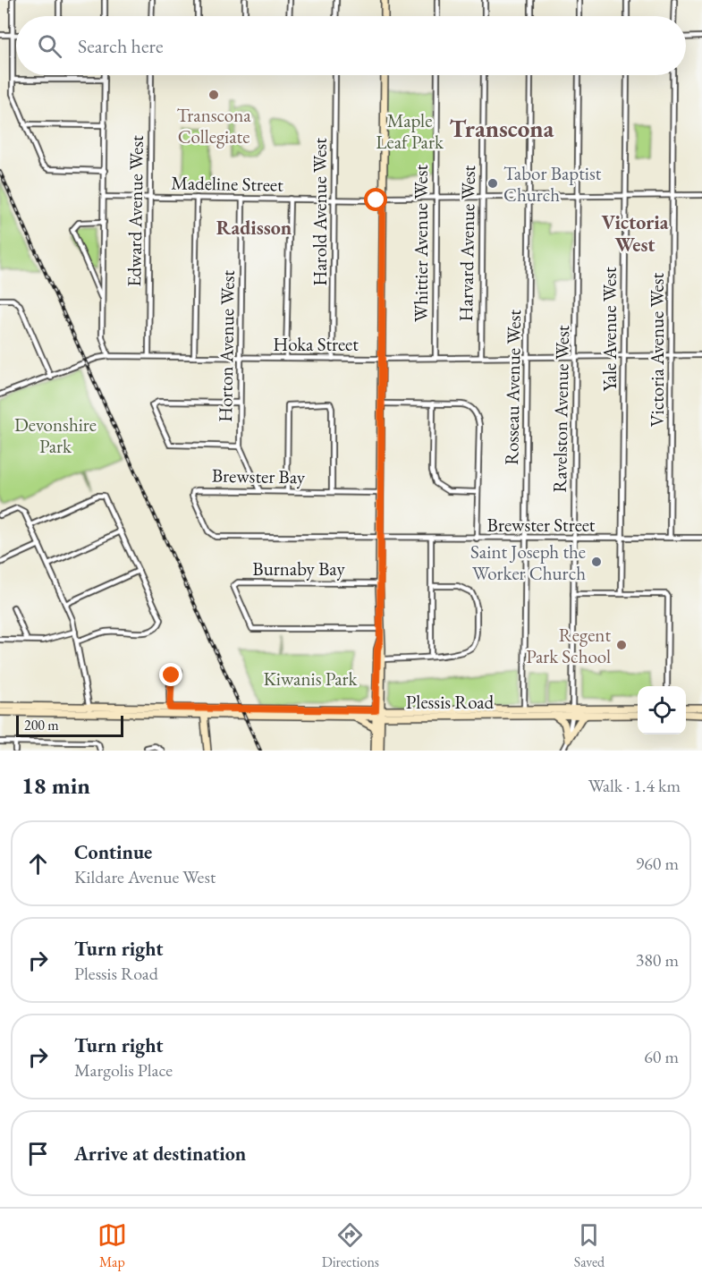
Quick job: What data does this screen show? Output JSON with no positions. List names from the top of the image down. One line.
{"streets":{"main road":["Plessis Road"],"street":["Madeline Street","Edward Avenue West","Harold Avenue West","Whittier Avenue West","Harvard Avenue West","Yale Avenue West","Hoka Street","Horton Avenue West","Victoria Avenue West","Rosseau Avenue West","Ravelston Avenue West","Brewster Bay","Brewster Street","Burnaby Bay"]},"crossings":[["Madeline Street","Edward Avenue West"],["Madeline Street","Harold Avenue West"],["Madeline Street","Whittier Avenue West"],["Madeline Street","Harvard Avenue West"],["Madeline Street","Yale Avenue West"],["Madeline Street","Horton Avenue West"],["Madeline Street","Victoria Avenue West"],["Madeline Street","Rosseau Avenue West"],["Madeline Street","Ravelston Avenue West"],["Edward Avenue West","Hoka Street"],["Harold Avenue West","Hoka Street"],["Whittier Avenue West","Hoka Street"],["Harvard Avenue West","Hoka Street"],["Yale Avenue West","Hoka Street"],["Yale Avenue West","Brewster Street"],["Hoka Street","Horton Avenue West"],["Hoka Street","Victoria Avenue West"],["Hoka Street","Rosseau Avenue West"],["Hoka Street","Ravelston Avenue West"],["Horton Avenue West","Brewster Bay"],["Victoria Avenue West","Brewster Street"],["Rosseau Avenue West","Brewster Street"],["Rosseau Avenue West","Plessis Road"],["Ravelston Avenue West","Brewster Street"],["Ravelston Avenue West","Plessis Road"],["Brewster Bay","Brewster Street"]],"districts":["Transcona","Victoria West","Radisson"],"parks":["Maple Leaf Park","Devonshire Park","Kiwanis Park"],"places":["Transcona Collegiate","Tabor Baptist Church","Saint Joseph the Worker Church","Regent Park School"],"scale_bar":"200 m","page":{"search":"Search here","scale":"200 m","heading":["18 min","Walk · 1.4 km"],"list":[["Continue","Kildare Avenue West","960 m"],["Turn right","Plessis Road","380 m"],["Turn right","Margolis Place","60 m"],"Arrive at destination"],"nav":["Map","Directions","Saved"]}}
